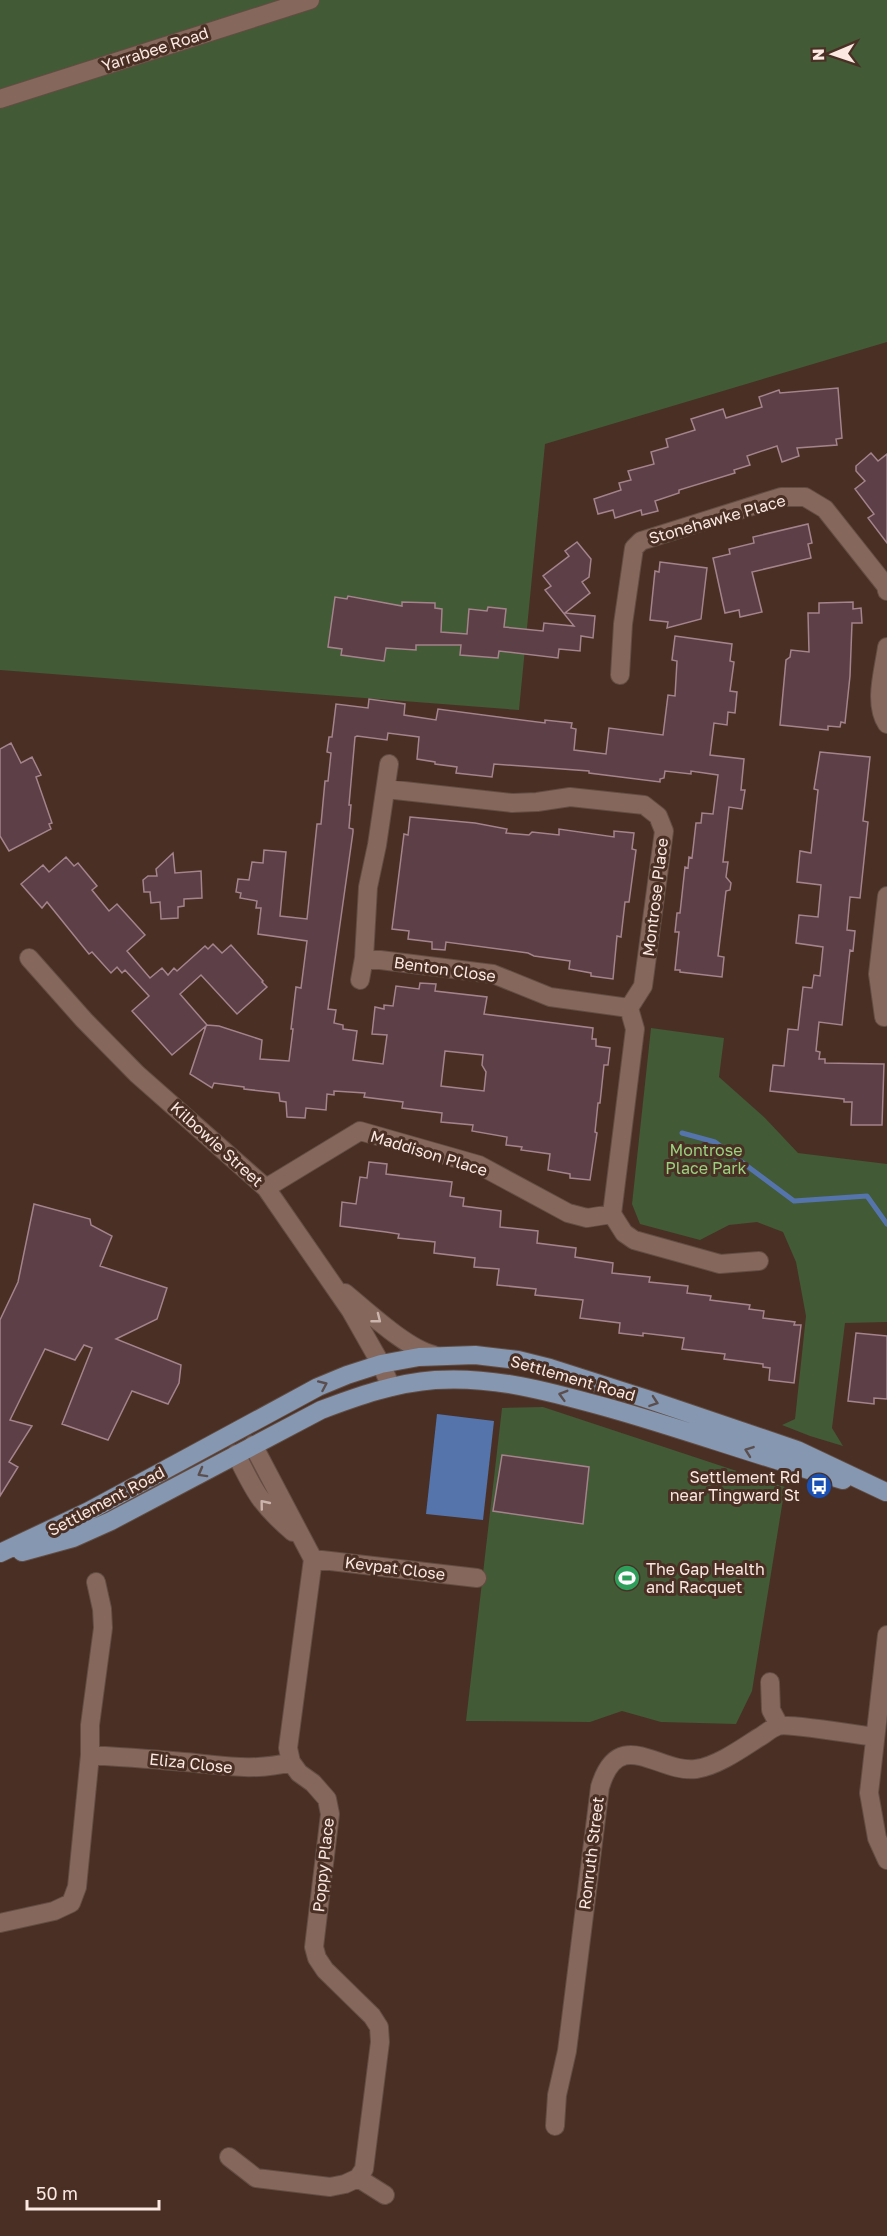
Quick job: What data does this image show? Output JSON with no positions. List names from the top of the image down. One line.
{"streets":{"main road":["Settlement Road"],"street":["Yarrabee Road","Stonehawke Place","Montrose Place","Benton Close","Kilbowie Street","Maddison Place","Kevpat Close","Eliza Close","Ronruth Street","Poppy Place"]},"crossings":[["Montrose Place","Benton Close"],["Kilbowie Street","Maddison Place"],["Kilbowie Street","Settlement Road"],["Eliza Close","Poppy Place"]],"parks":["Montrose Place Park"],"places":{"bus stop":["Settlement Rd near Tingward St"],"sports":["The Gap Health and Racquet"]},"scale_bar":"50 m","north":"left"}
